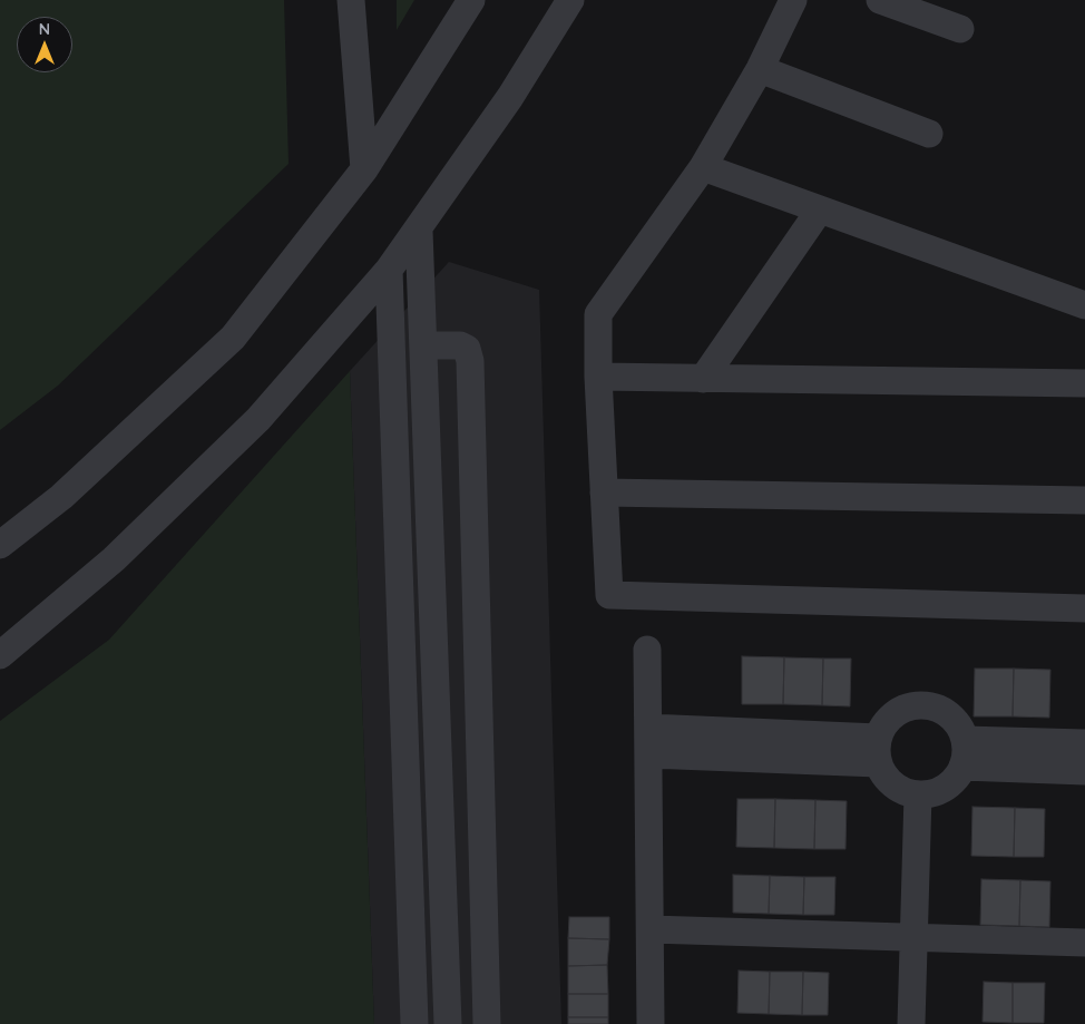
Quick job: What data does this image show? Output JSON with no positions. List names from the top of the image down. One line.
{"north":"top"}
